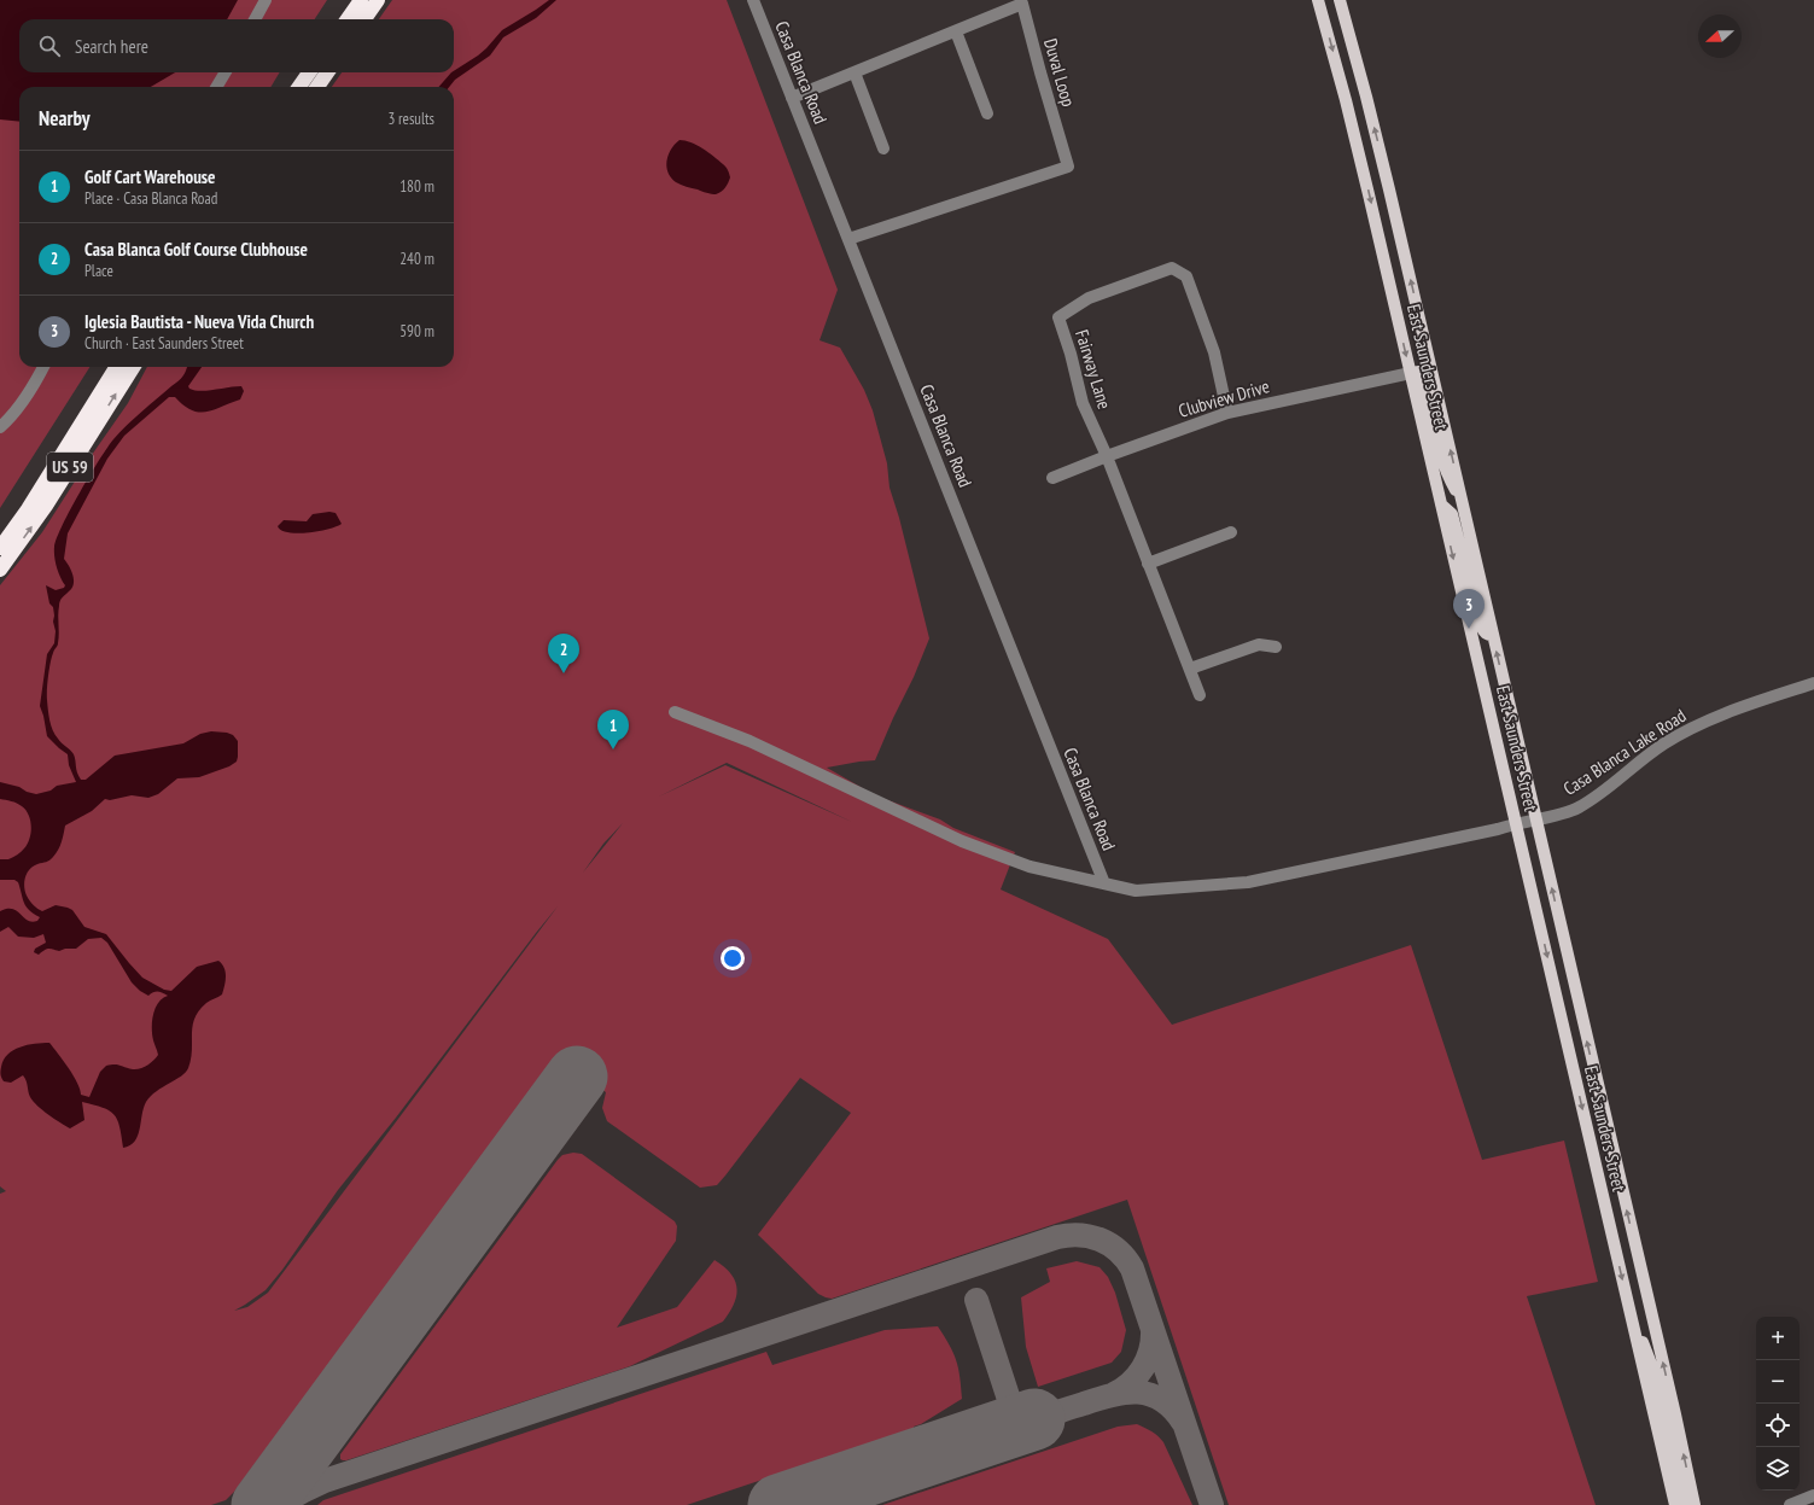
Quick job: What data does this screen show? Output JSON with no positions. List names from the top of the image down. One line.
{"streets":{"highway":["US 59"],"main road":["East Saunders Street"],"street":["Casa Blanca Road","Duval Loop","Fairway Lane","Clubview Drive","Casa Blanca Lake Road"]},"crossings":[["Casa Blanca Road","Duval Loop"],["East Saunders Street","Clubview Drive"],["East Saunders Street","Casa Blanca Lake Road"],["Fairway Lane","Clubview Drive"]],"north":"left","page":{"search":"Search here","heading":["Nearby","3 results"],"list":[{"mark":"1","name":"Golf Cart Warehouse","note":"Place · Casa Blanca Road","value":"180 m"},{"mark":"2","name":"Casa Blanca Golf Course Clubhouse","note":"Place","value":"240 m"},{"mark":"3","name":"Iglesia Bautista - Nueva Vida Church","note":"Church · East Saunders Street","value":"590 m"}],"pins":["3","2","1"],"map_buttons":["+","−"]}}
